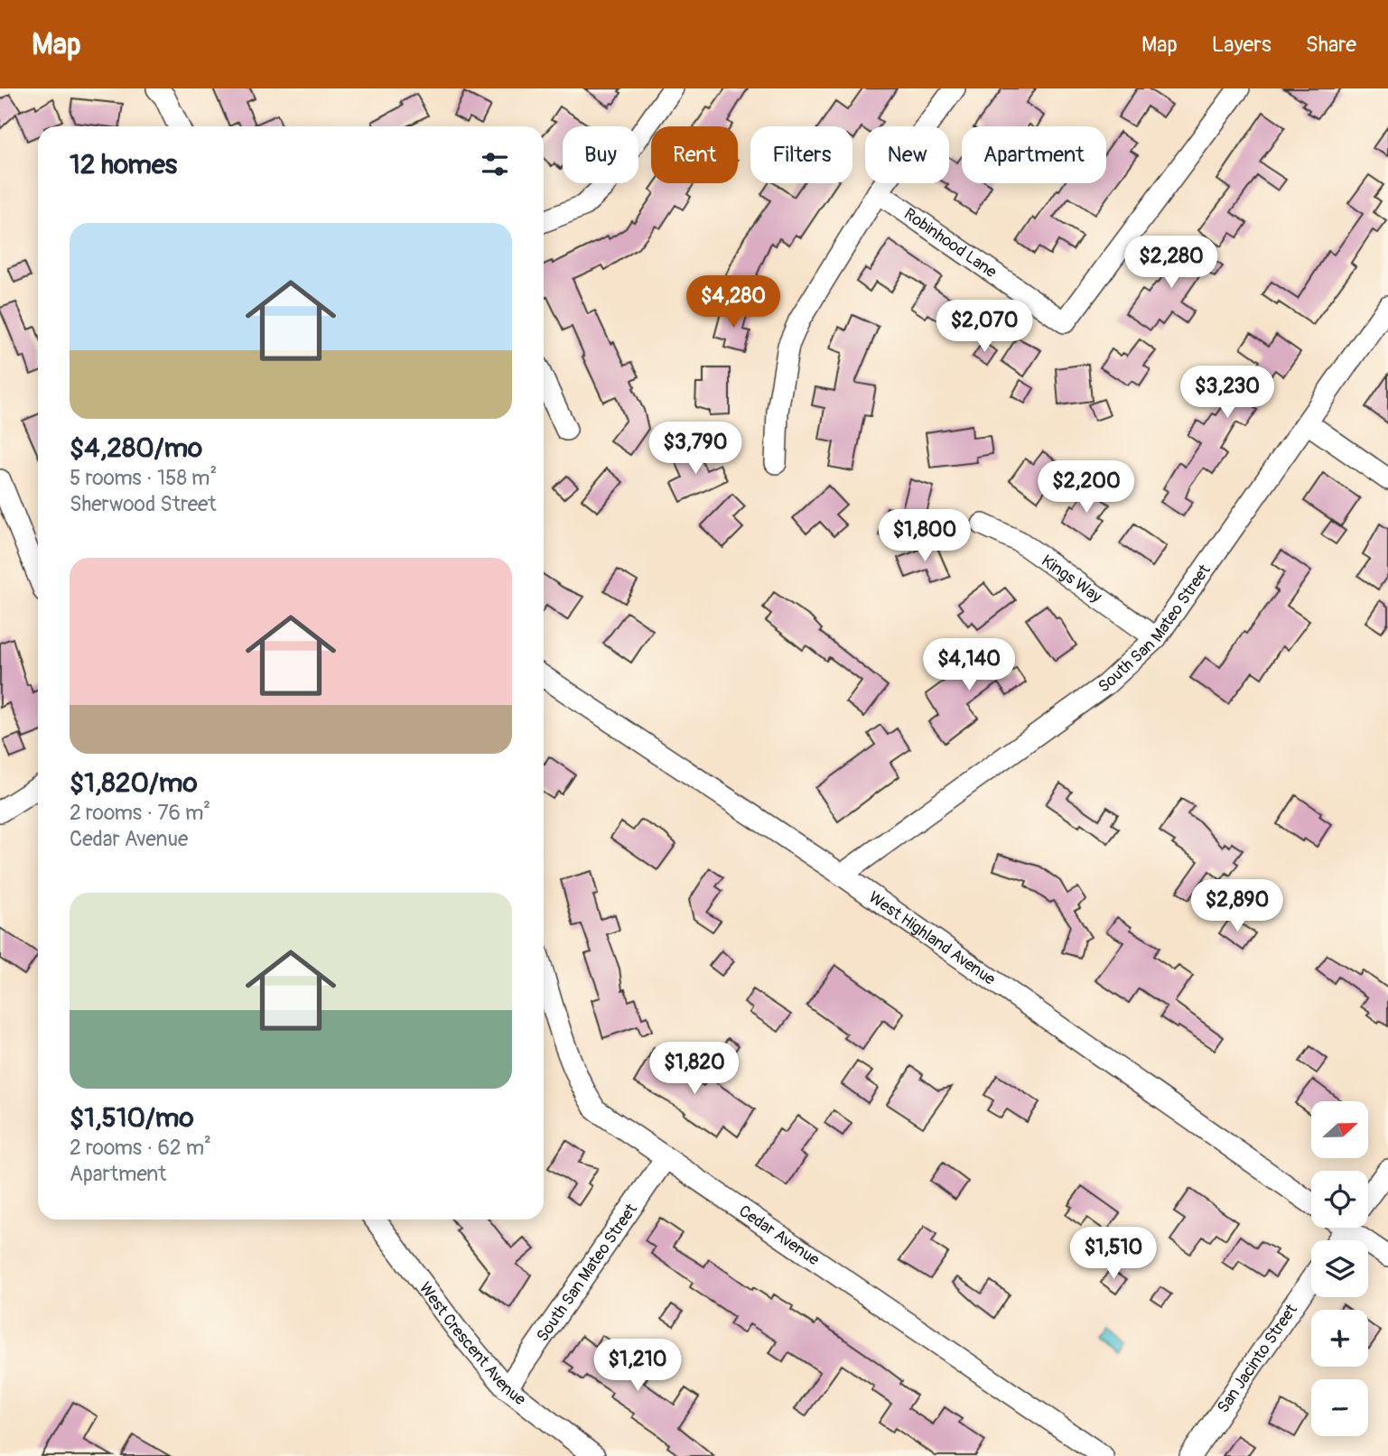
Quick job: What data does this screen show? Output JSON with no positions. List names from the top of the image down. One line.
{"streets":{"street":["Robinhood Lane","Kings Way","South San Mateo Street","West Highland Avenue","Cedar Avenue","West Crescent Avenue","San Jacinto Street"]},"crossings":[["Kings Way","South San Mateo Street"],["South San Mateo Street","West Highland Avenue"],["South San Mateo Street","Cedar Avenue"],["South San Mateo Street","West Crescent Avenue"]],"north":"right","page":{"header":"Map","nav":["Map","Layers","Share"],"chip":["Buy","Rent","Filters","New","Apartment"],"heading":"12 homes","list":[{"name":"$4,280/mo","note":"5 rooms · 158 m² · Sherwood Street"},{"name":"$1,820/mo","note":"2 rooms · 76 m² · Cedar Avenue"},{"name":"$1,510/mo","note":"2 rooms · 62 m² · Apartment"}],"price":["$2,280","$4,280","$2,070","$3,230","$3,790","$2,200","$1,800","$4,140","$2,890","$1,820","$1,510","$1,210"],"map_buttons":["+","−"]}}
